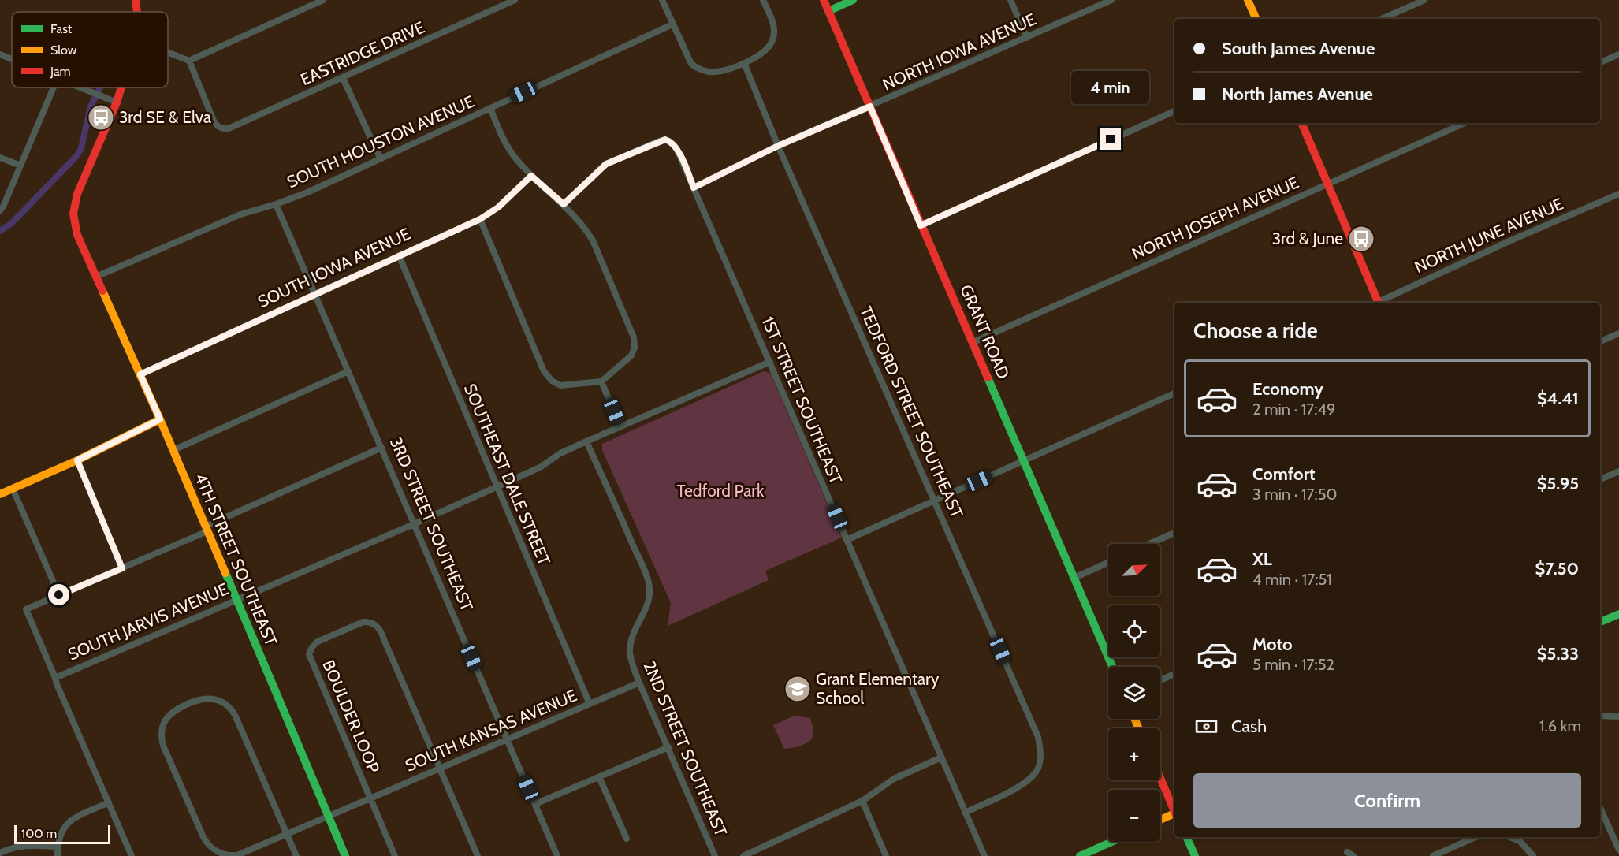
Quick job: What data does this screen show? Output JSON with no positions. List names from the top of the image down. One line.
{"streets":{"street":["NORTH IOWA AVENUE","EASTRIDGE DRIVE","SOUTH HOUSTON AVENUE","NORTH JOSEPH AVENUE","NORTH JUNE AVENUE","SOUTH IOWA AVENUE","GRANT ROAD","1ST STREET SOUTHEAST","TEDFORD STREET SOUTHEAST","SOUTHEAST DALE STREET","3RD STREET SOUTHEAST","4TH STREET SOUTHEAST","SOUTH JARVIS AVENUE","BOULDER LOOP","SOUTH KANSAS AVENUE","2ND STREET SOUTHEAST"]},"crossings":[["NORTH IOWA AVENUE","GRANT ROAD"],["SOUTH HOUSTON AVENUE","3RD STREET SOUTHEAST"],["SOUTH HOUSTON AVENUE","4TH STREET SOUTHEAST"],["NORTH JOSEPH AVENUE","GRANT ROAD"],["SOUTH IOWA AVENUE","SOUTHEAST DALE STREET"],["SOUTH IOWA AVENUE","3RD STREET SOUTHEAST"],["SOUTH IOWA AVENUE","4TH STREET SOUTHEAST"],["1ST STREET SOUTHEAST","TEDFORD STREET SOUTHEAST"],["1ST STREET SOUTHEAST","SOUTH JARVIS AVENUE"],["SOUTHEAST DALE STREET","SOUTH JARVIS AVENUE"],["SOUTHEAST DALE STREET","SOUTH KANSAS AVENUE"],["3RD STREET SOUTHEAST","SOUTH JARVIS AVENUE"],["3RD STREET SOUTHEAST","SOUTH KANSAS AVENUE"],["4TH STREET SOUTHEAST","SOUTH JARVIS AVENUE"],["4TH STREET SOUTHEAST","SOUTH KANSAS AVENUE"],["SOUTH JARVIS AVENUE","2ND STREET SOUTHEAST"],["BOULDER LOOP","SOUTH KANSAS AVENUE"],["SOUTH KANSAS AVENUE","2ND STREET SOUTHEAST"]],"parks":["Tedford Park"],"places":{"bus stop":["3rd SE & Elva","3rd & June"],"school or university":["Grant Elementary School"]},"legend":["Fast","Slow","Jam"],"scale_bar":"100 m","north":"top right","page":{"banner":["South James Avenue","North James Avenue"],"bubble":"4 min","heading":"Choose a ride","list":[{"name":"Economy","note":"2 min · 17:49","value":"$4.41"},{"name":"Comfort","note":"3 min · 17:50","value":"$5.95"},{"name":"XL","note":"4 min · 17:51","value":"$7.50"},{"name":"Moto","note":"5 min · 17:52","value":"$5.33"}],"map_buttons":["+","−"],"pay":["Cash","1.6 km"],"buttons":"Confirm","scale":"100 m"}}
